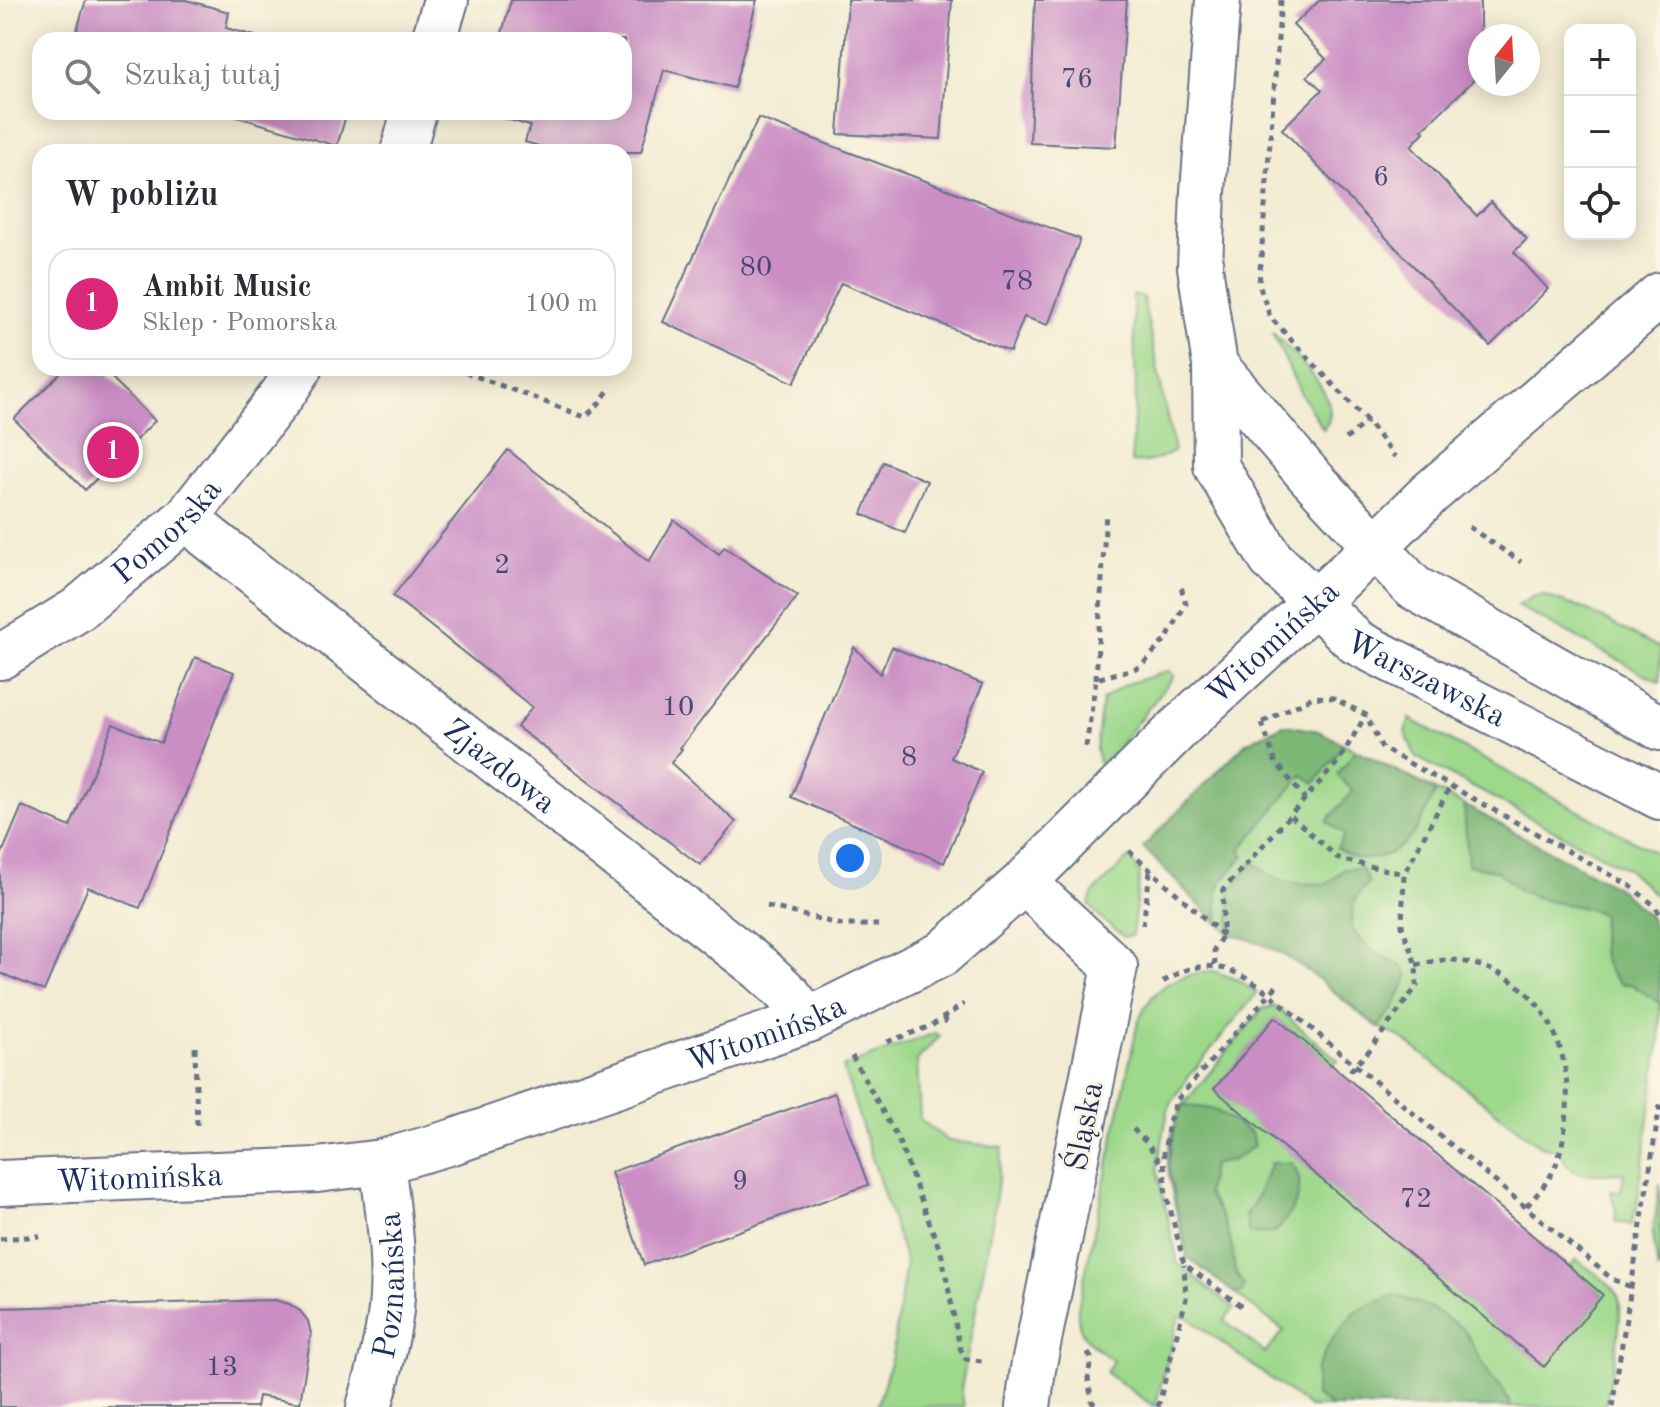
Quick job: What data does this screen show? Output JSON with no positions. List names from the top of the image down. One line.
{"streets":{"street":["Pomorska","Witomińska","Warszawska","Zjazdowa","Śląska","Poznańska"]},"crossings":[["Pomorska","Zjazdowa"],["Witomińska","Warszawska"],["Witomińska","Zjazdowa"],["Witomińska","Śląska"],["Witomińska","Poznańska"]],"house_numbers":["76","6","80","78","2","10","8","9","72","13"],"north":"top","page":{"map_buttons":["+","−"],"search":"Szukaj tutaj","heading":"W pobliżu","list":[{"mark":"1","name":"Ambit Music","note":"Sklep · Pomorska","value":"100 m"}],"pins":"1"}}
